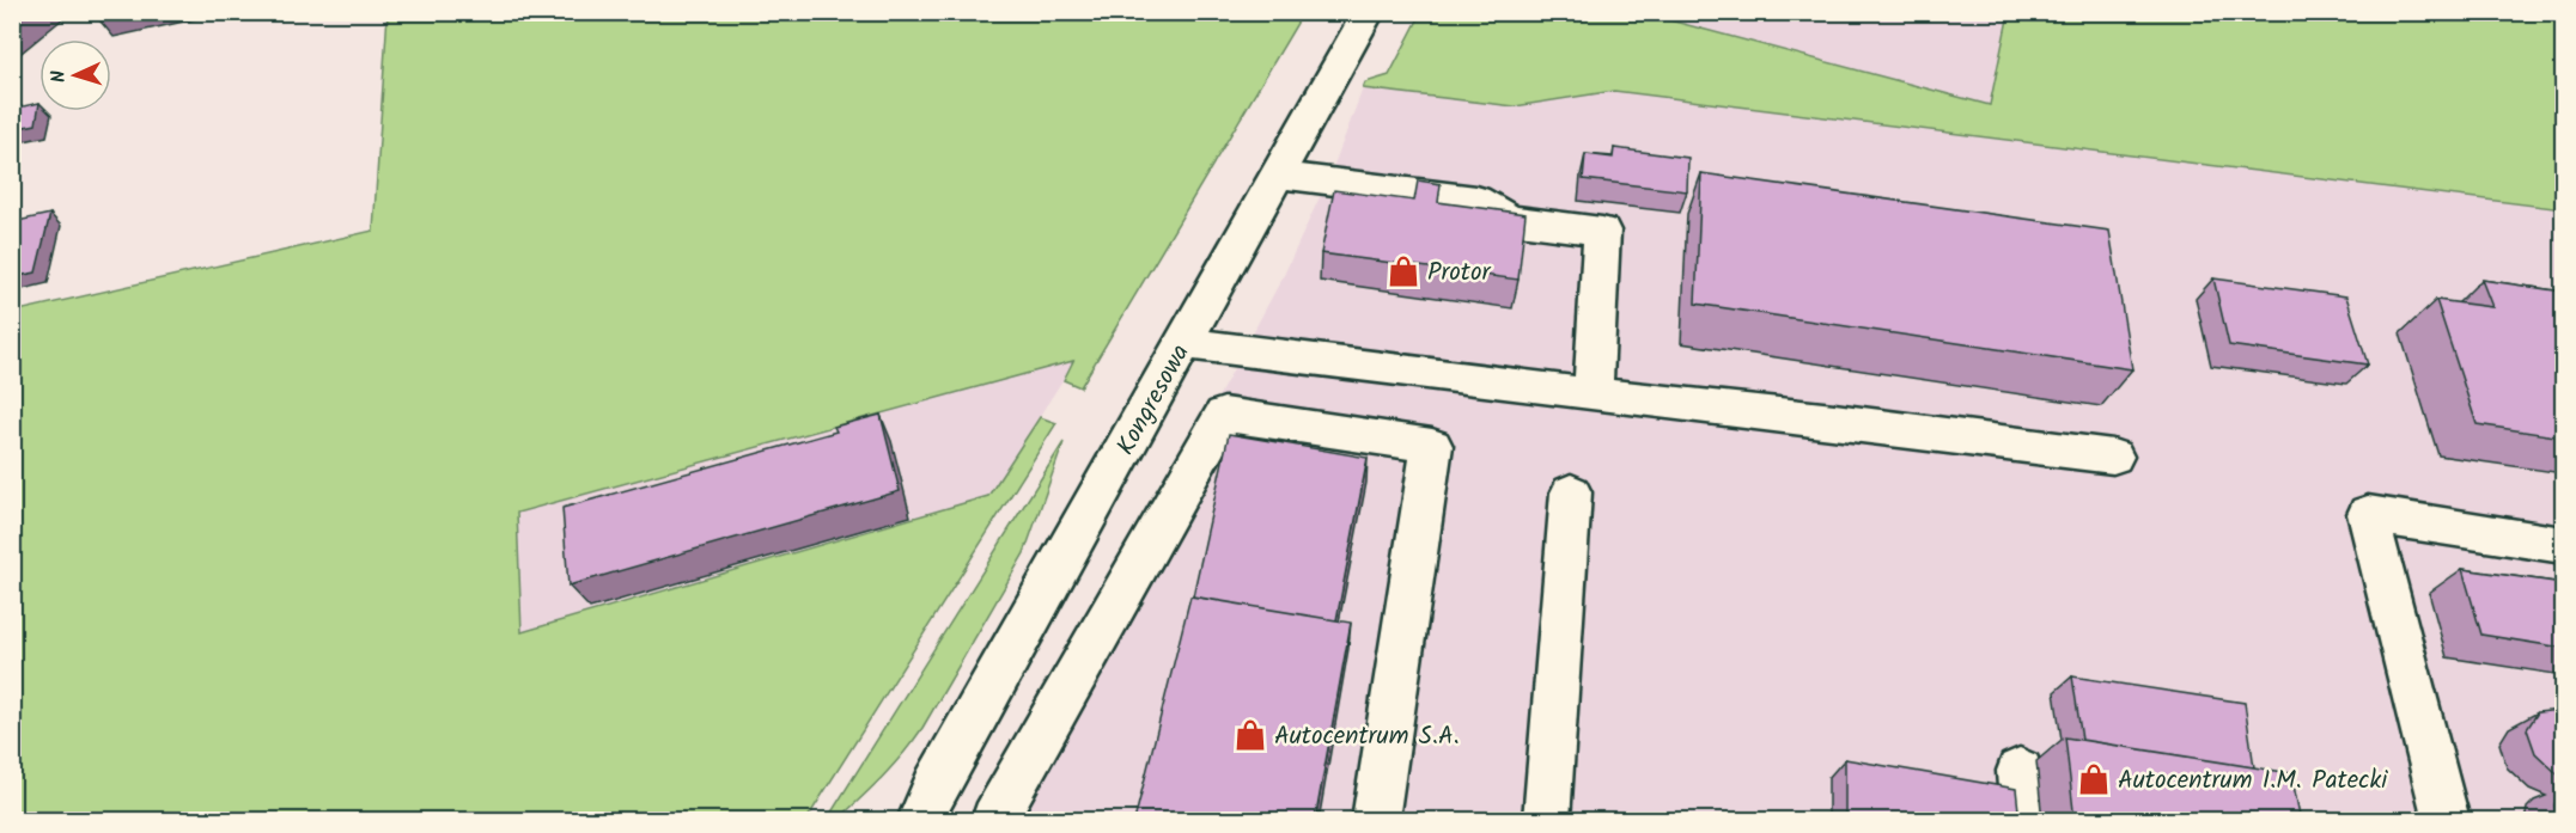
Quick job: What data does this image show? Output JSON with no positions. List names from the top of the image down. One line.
{"streets":{"street":["Kongresowa"]},"places":{"shop":["Protor","Autocentrum S.A.","Autocentrum I.M. Patecki"]},"north":"left"}
